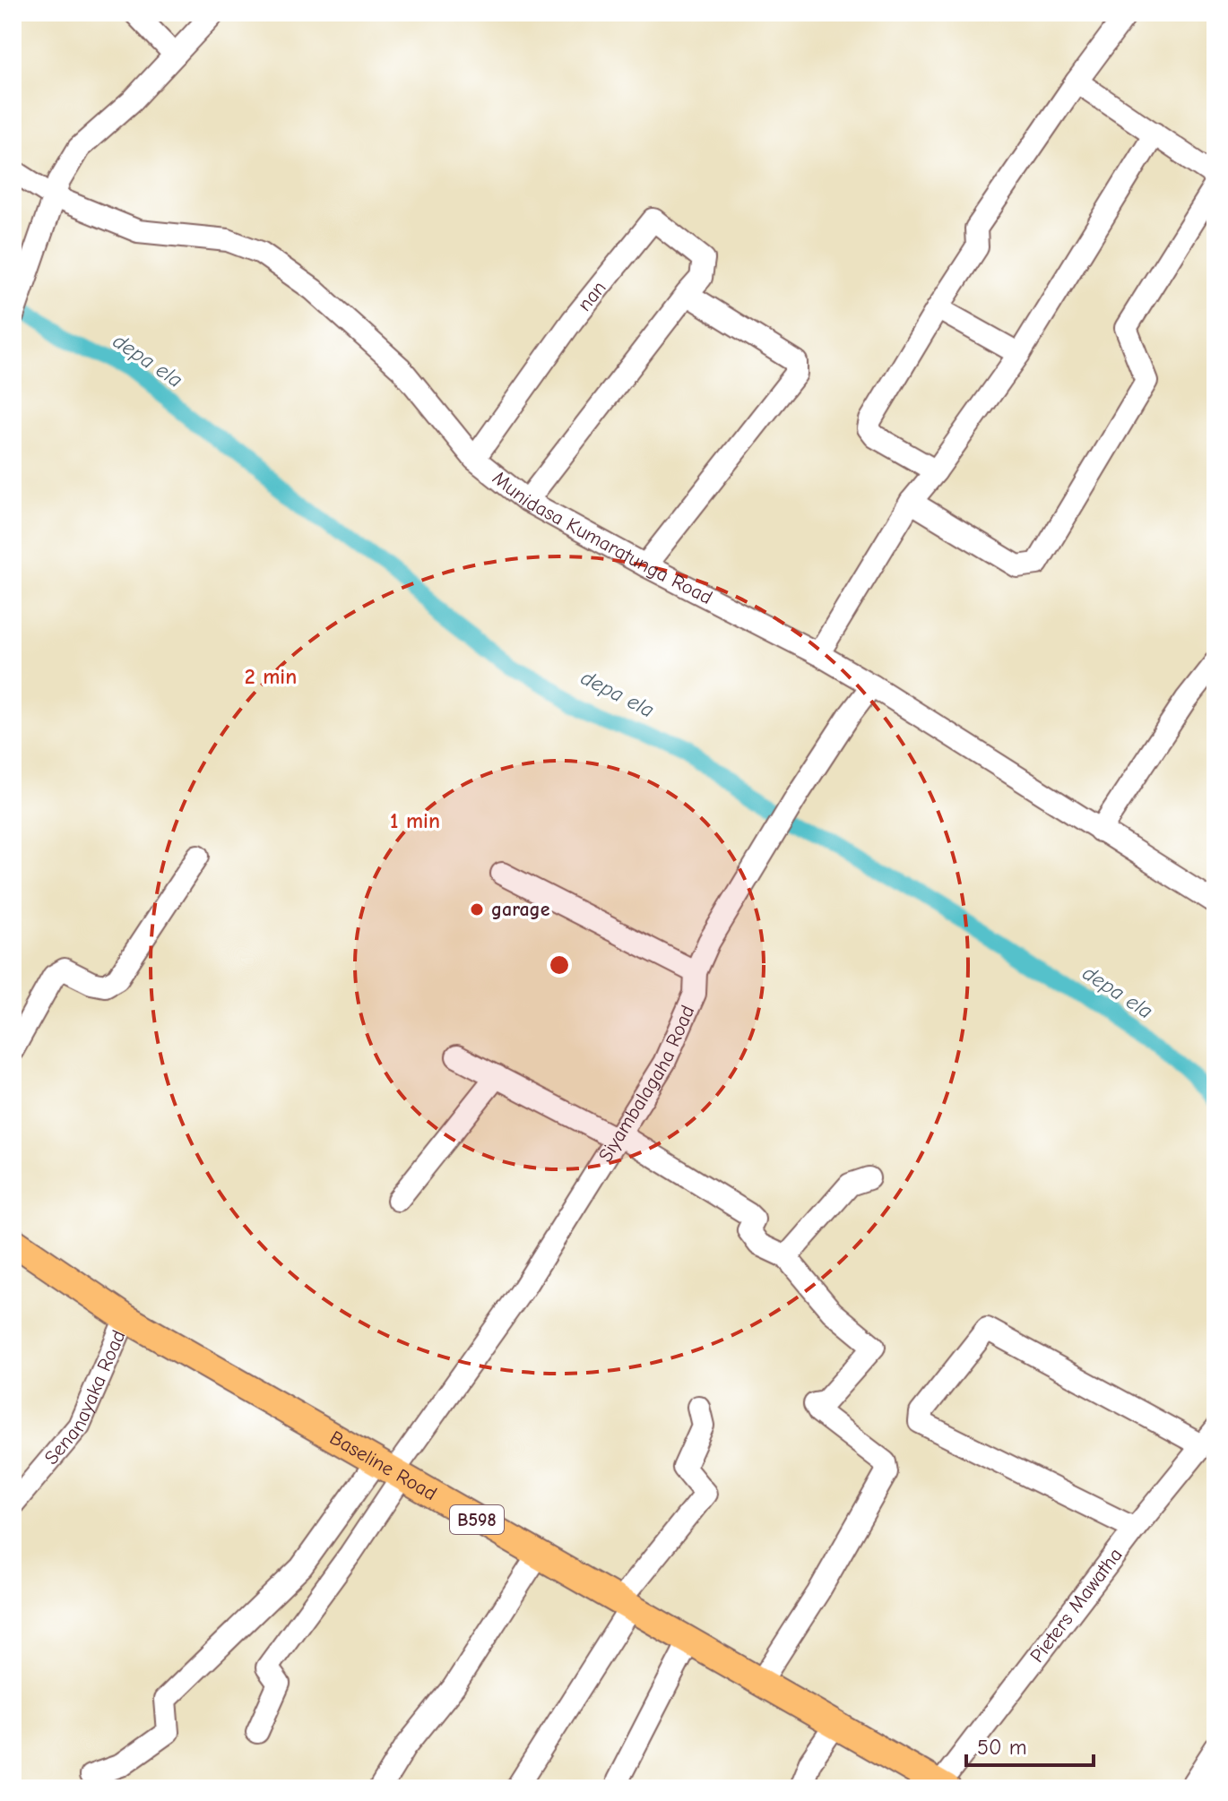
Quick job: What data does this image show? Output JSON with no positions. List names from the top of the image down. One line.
{"streets":{"main road":["Baseline Road","B598"],"street":["nan","Munidasa Kumaratunga Road","Siyambalagaha Road","Senanayaka Road","Pieters Mawatha"]},"crossings":[["nan","Munidasa Kumaratunga Road"],["Munidasa Kumaratunga Road","Siyambalagaha Road"],["Siyambalagaha Road","Baseline Road"],["Senanayaka Road","Baseline Road"],["Baseline Road","Pieters Mawatha"]],"water":["depa ela"],"places":["garage"],"scale_bar":"50 m","rings":["2 min","1 min"]}
